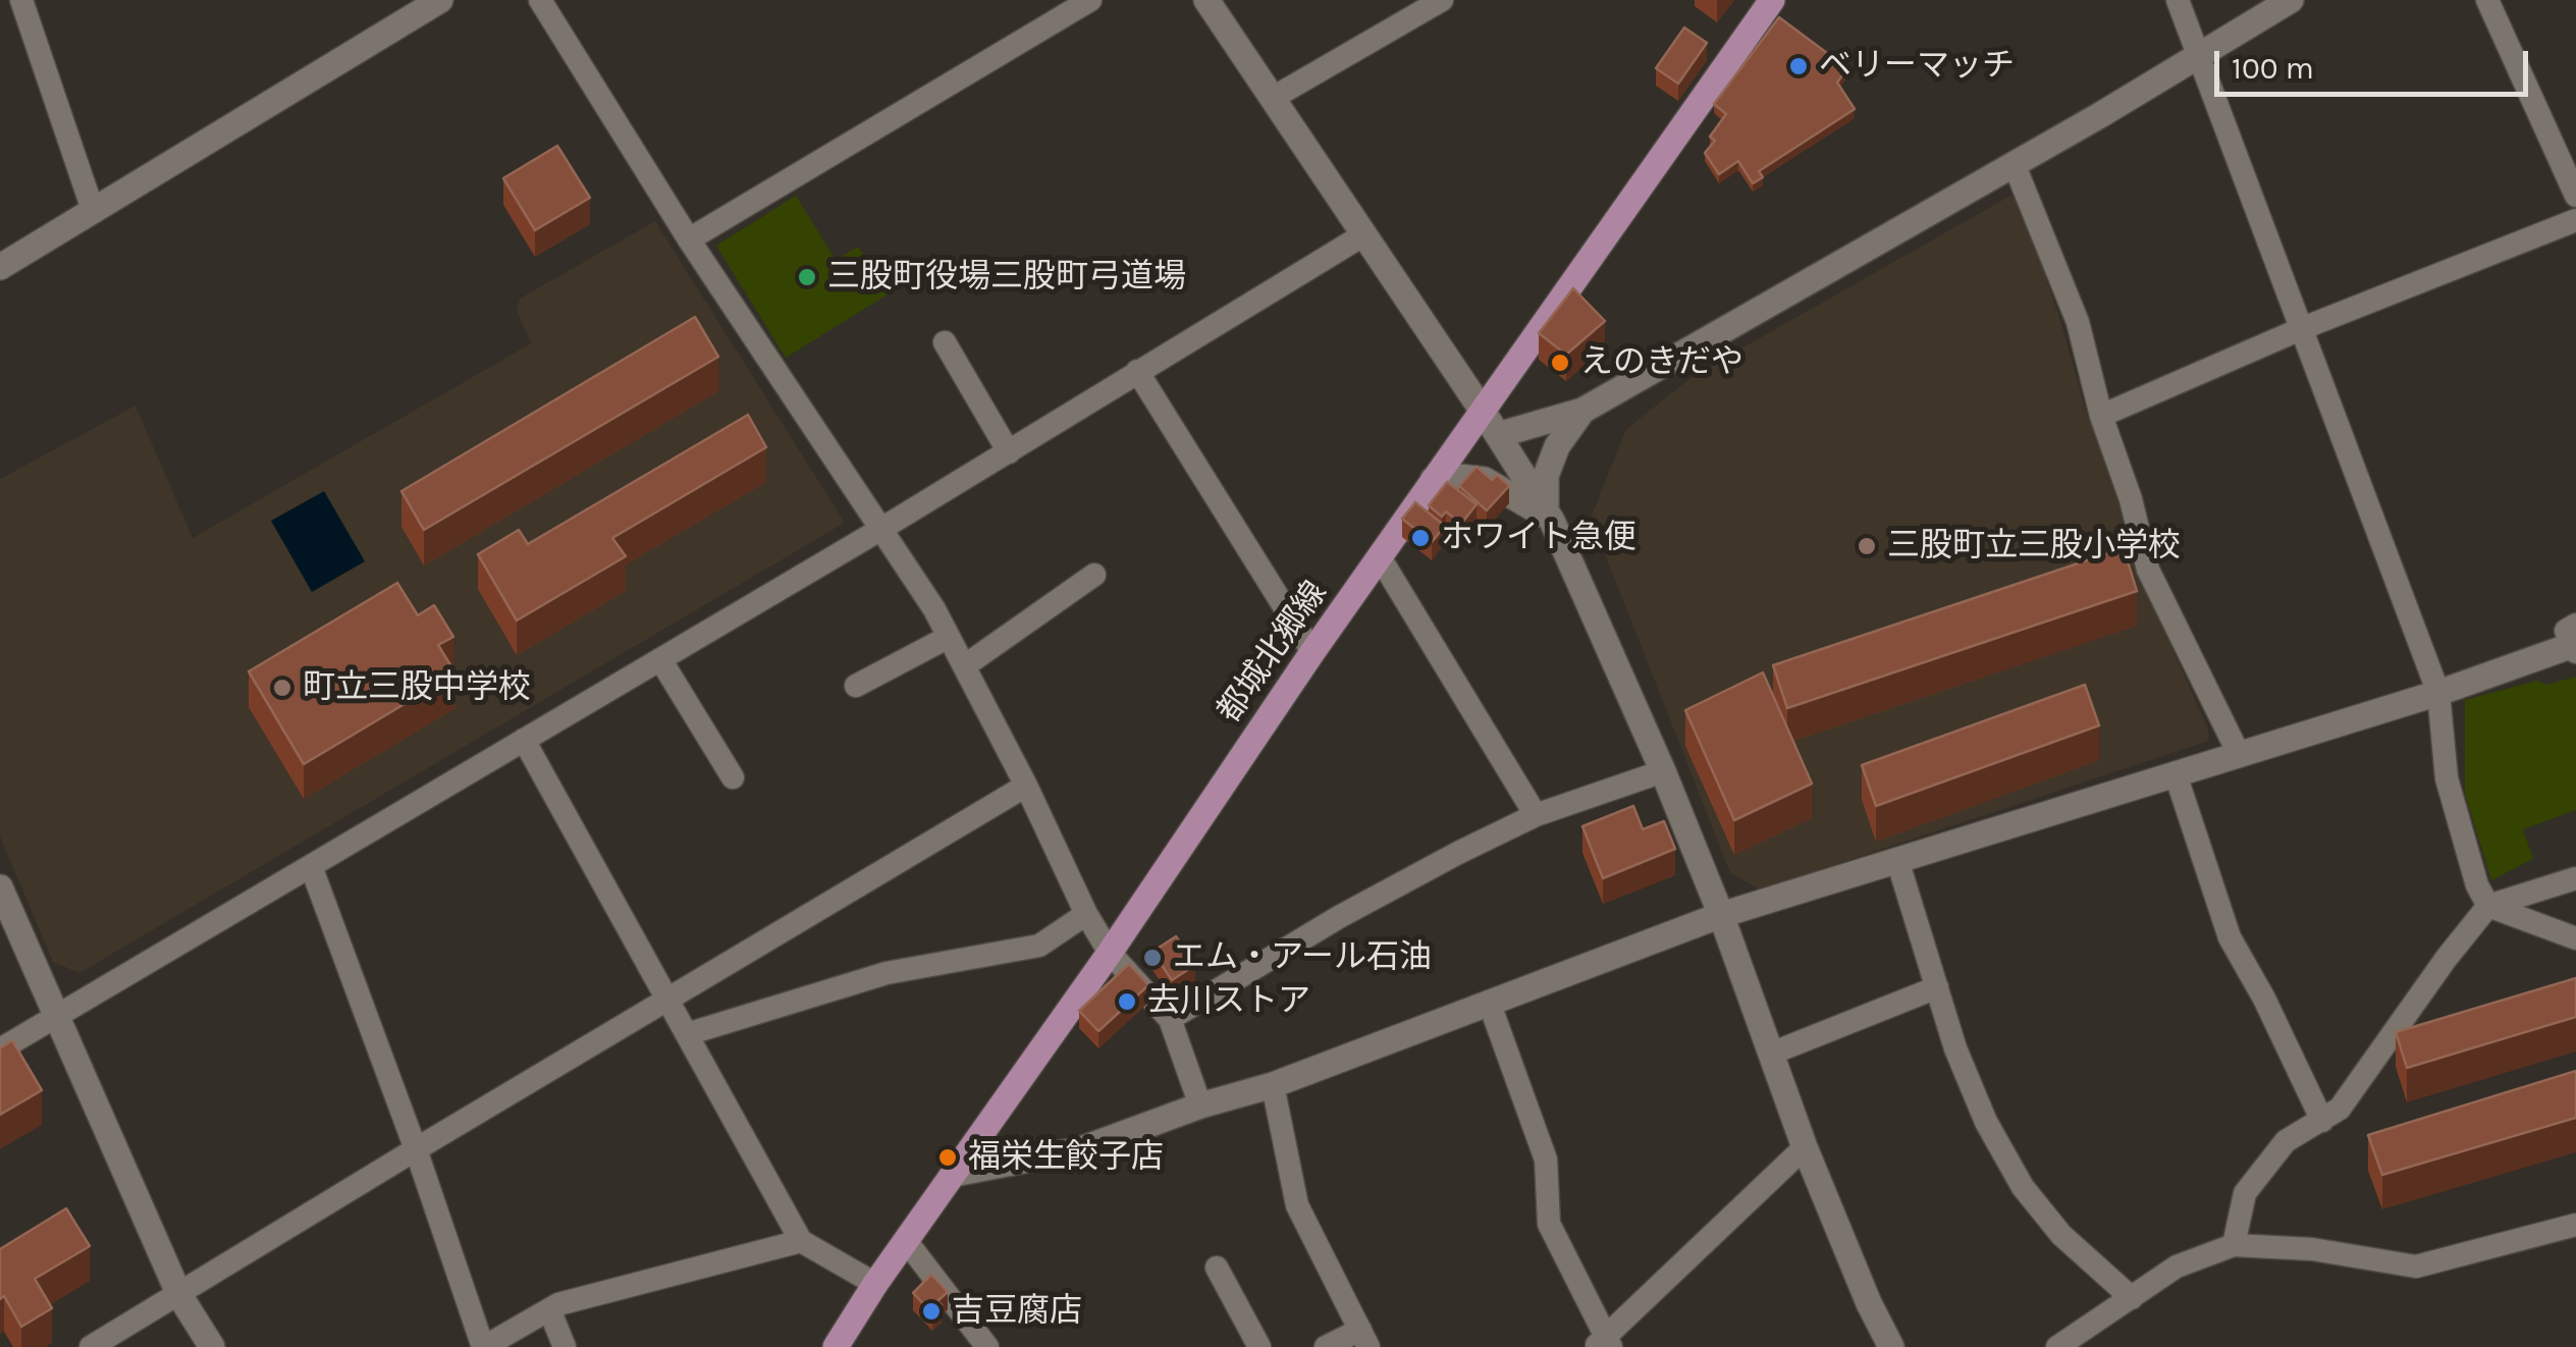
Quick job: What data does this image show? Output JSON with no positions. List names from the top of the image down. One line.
{"streets":{"main road":["都城北郷線"]},"places":["ベリーマッチ","三股町役場三股町弓道場","えのきだや","ホワイト急便","三股町立三股小学校","町立三股中学校","エム・アール石油","去川ストア","福栄生餃子店","吉豆腐店"],"scale_bar":"100 m"}
